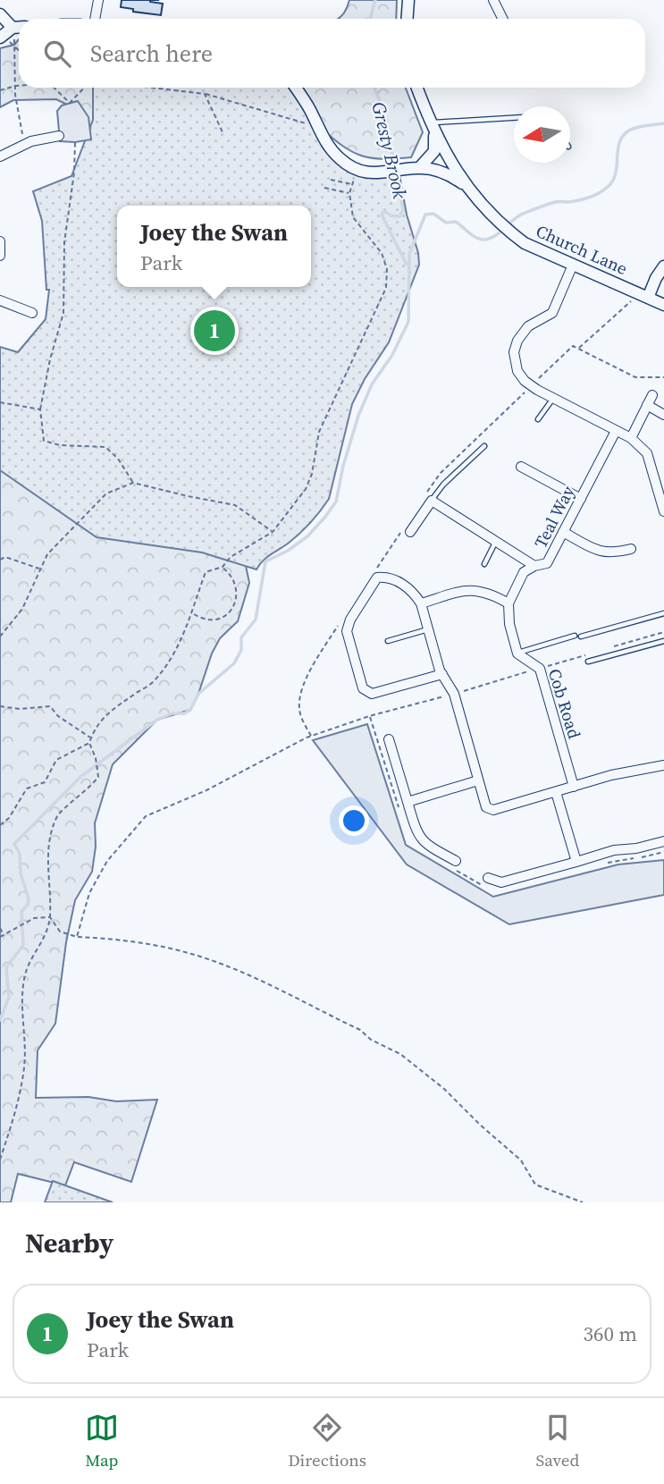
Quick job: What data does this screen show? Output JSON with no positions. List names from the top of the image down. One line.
{"streets":{"street":["Church Lane","Teal Way","Cob Road"]},"water":["Gresty Brook"],"north":"left","page":{"search":"Search here","popup":["Joey the Swan","Park"],"pins":"1","heading":"Nearby","list":[{"mark":"1","name":"Joey the Swan","note":"Park","value":"360 m"}],"nav":["Map","Directions","Saved"]}}
